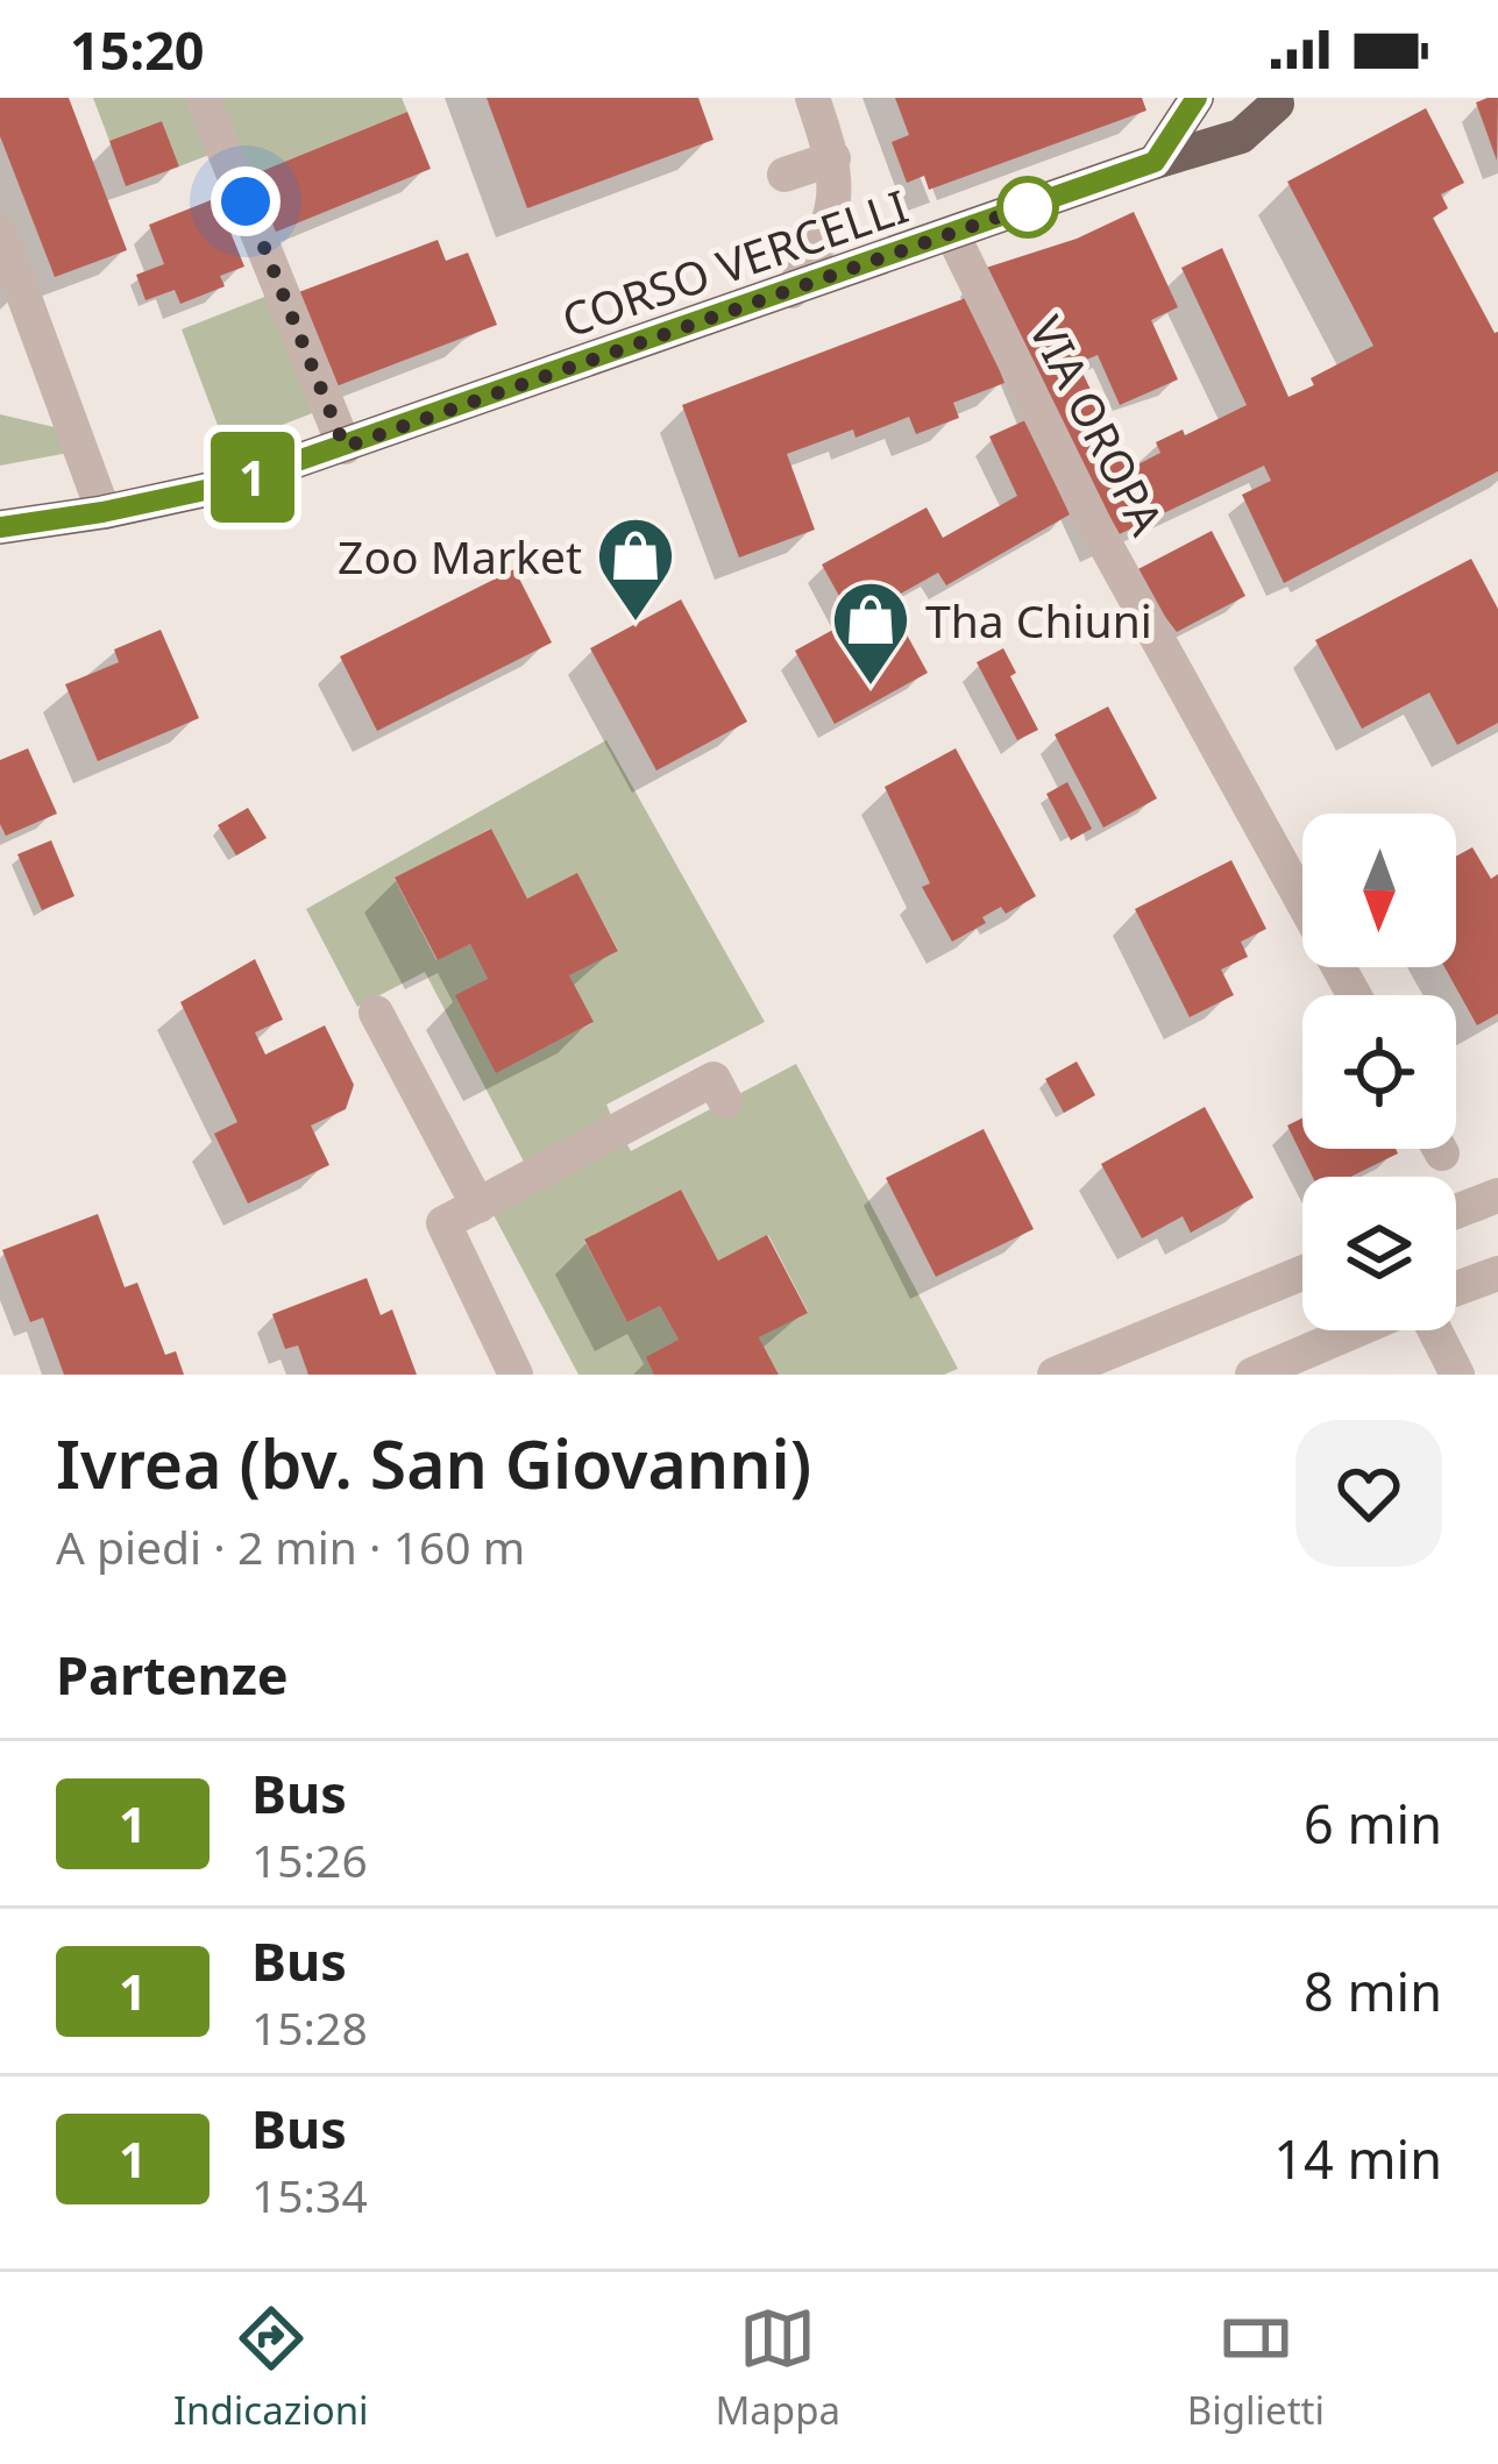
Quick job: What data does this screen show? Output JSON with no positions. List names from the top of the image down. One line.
{"streets":{"main road":["CORSO VERCELLI"],"street":["VIA OROPA"]},"crossings":[["CORSO VERCELLI","VIA OROPA"]],"places":{"shop":["Zoo Market","Tha Chiuni"]},"lines":["bus line 1"],"north":"bottom","page":{"status":"15:20","on_map":"1","heading":[["Ivrea (bv. San Giovanni)","A piedi · 2 min · 160 m"],"Partenze"],"list":[{"mark":"1","name":"Bus","note":"15:26","value":"6 min"},{"mark":"1","name":"Bus","note":"15:28","value":"8 min"},{"mark":"1","name":"Bus","note":"15:34","value":"14 min"}],"tabs":["Indicazioni","Mappa","Biglietti"]}}
